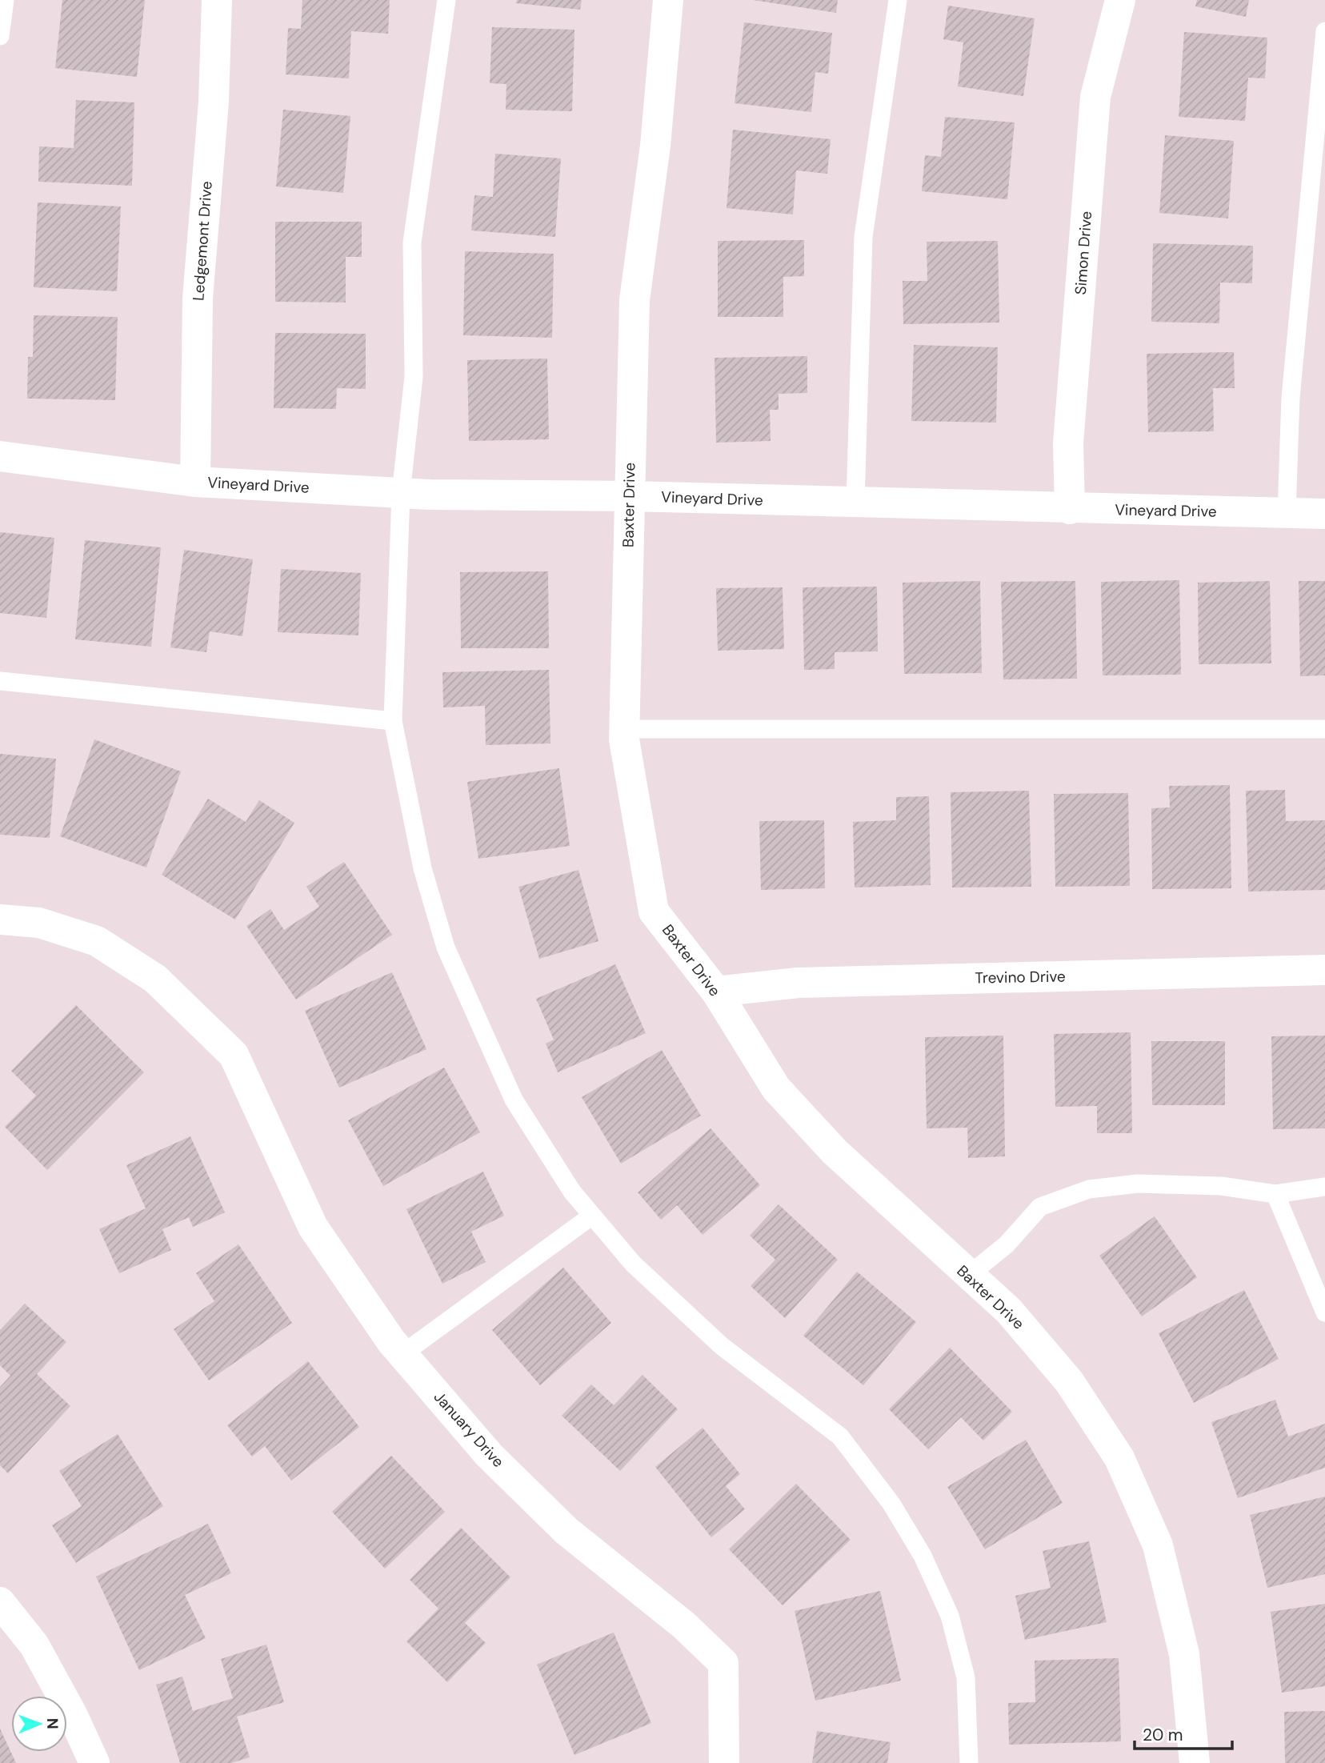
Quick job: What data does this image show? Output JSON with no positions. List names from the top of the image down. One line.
{"streets":{"street":["Ledgemont Drive","Simon Drive","Vineyard Drive","Baxter Drive","Trevino Drive","January Drive"]},"crossings":[["Ledgemont Drive","Vineyard Drive"],["Simon Drive","Vineyard Drive"],["Vineyard Drive","Baxter Drive"],["Baxter Drive","Trevino Drive"]],"scale_bar":"20 m","north":"right"}
